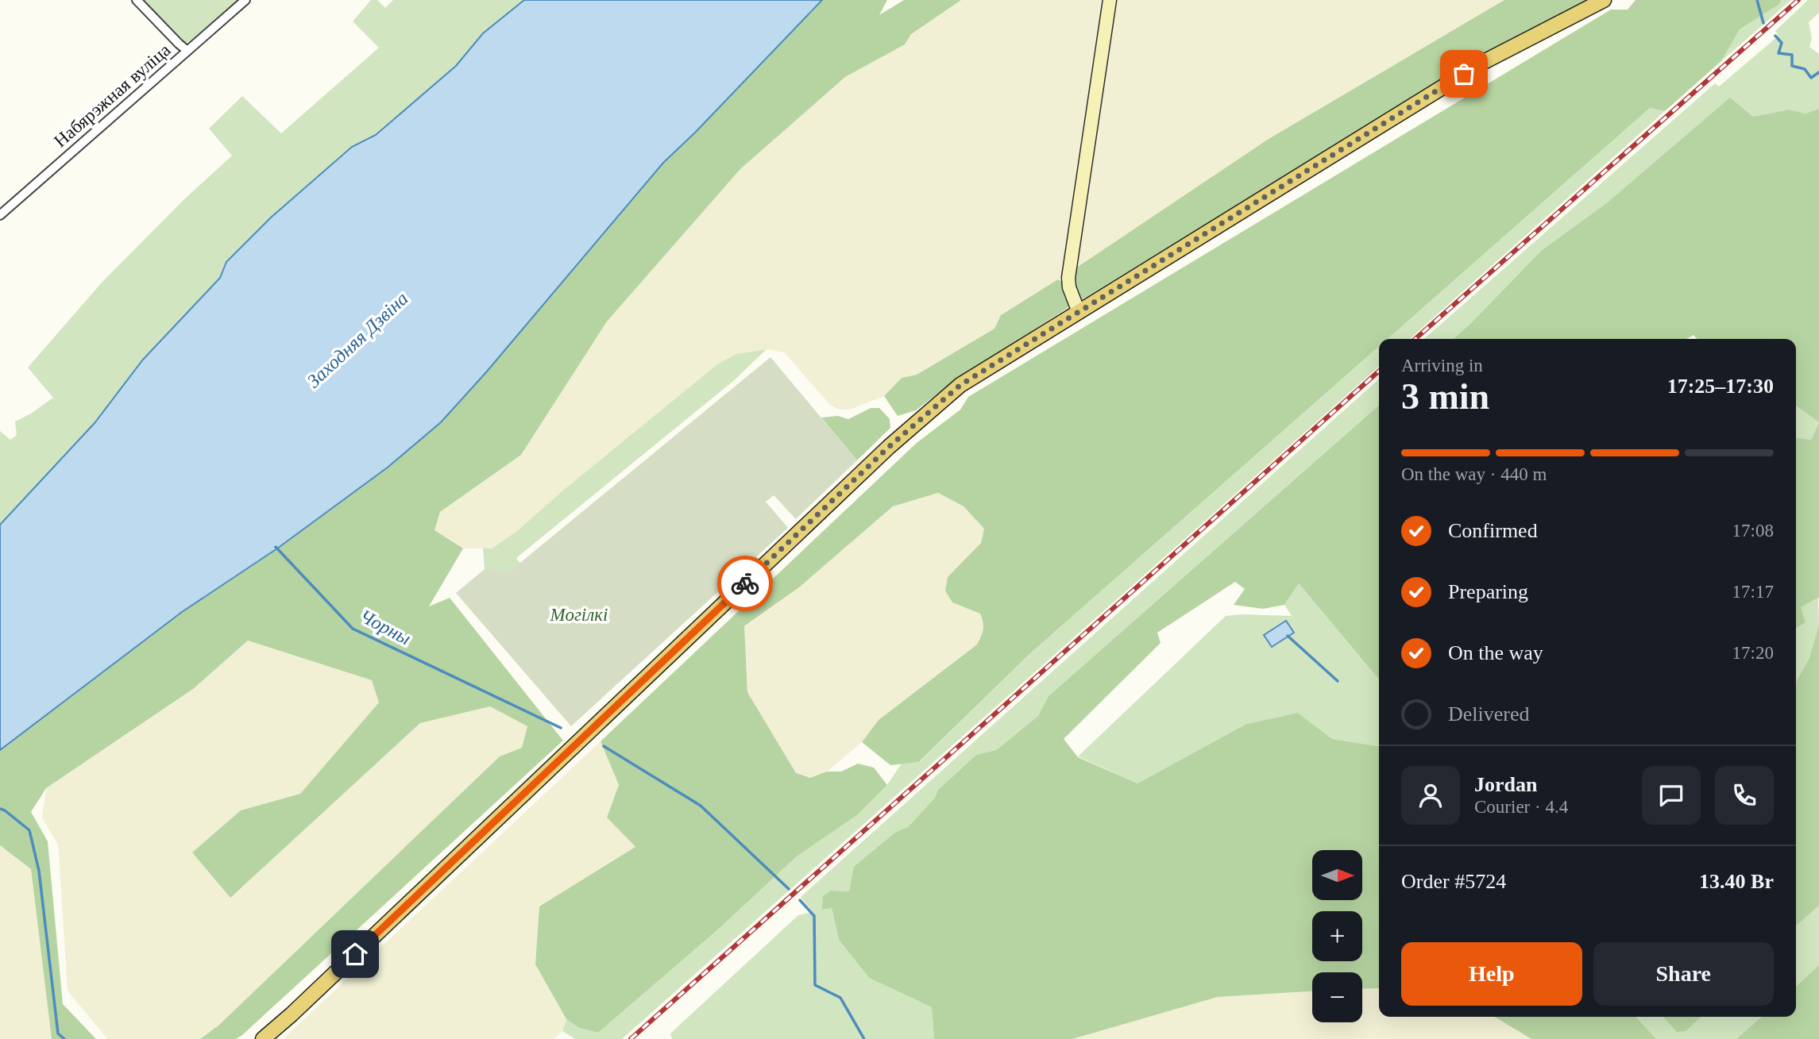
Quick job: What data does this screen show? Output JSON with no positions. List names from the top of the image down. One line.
{"streets":{"street":["Набярэжная вуліца"]},"water":["Заходняя Дзвіна","Чорны"],"parks":["Могілкі"],"north":"right","page":{"heading":["3 min","Arriving in","17:25–17:30"],"panel":["Jordan","Courier · 4.4","Order #5724","13.40 Br"],"bar":"On the way · 440 m","list":[["Confirmed","17:08"],["Preparing","17:17"],["On the way","17:20"],"Delivered"],"map_buttons":["+","−"],"buttons":["Help","Share"]}}
